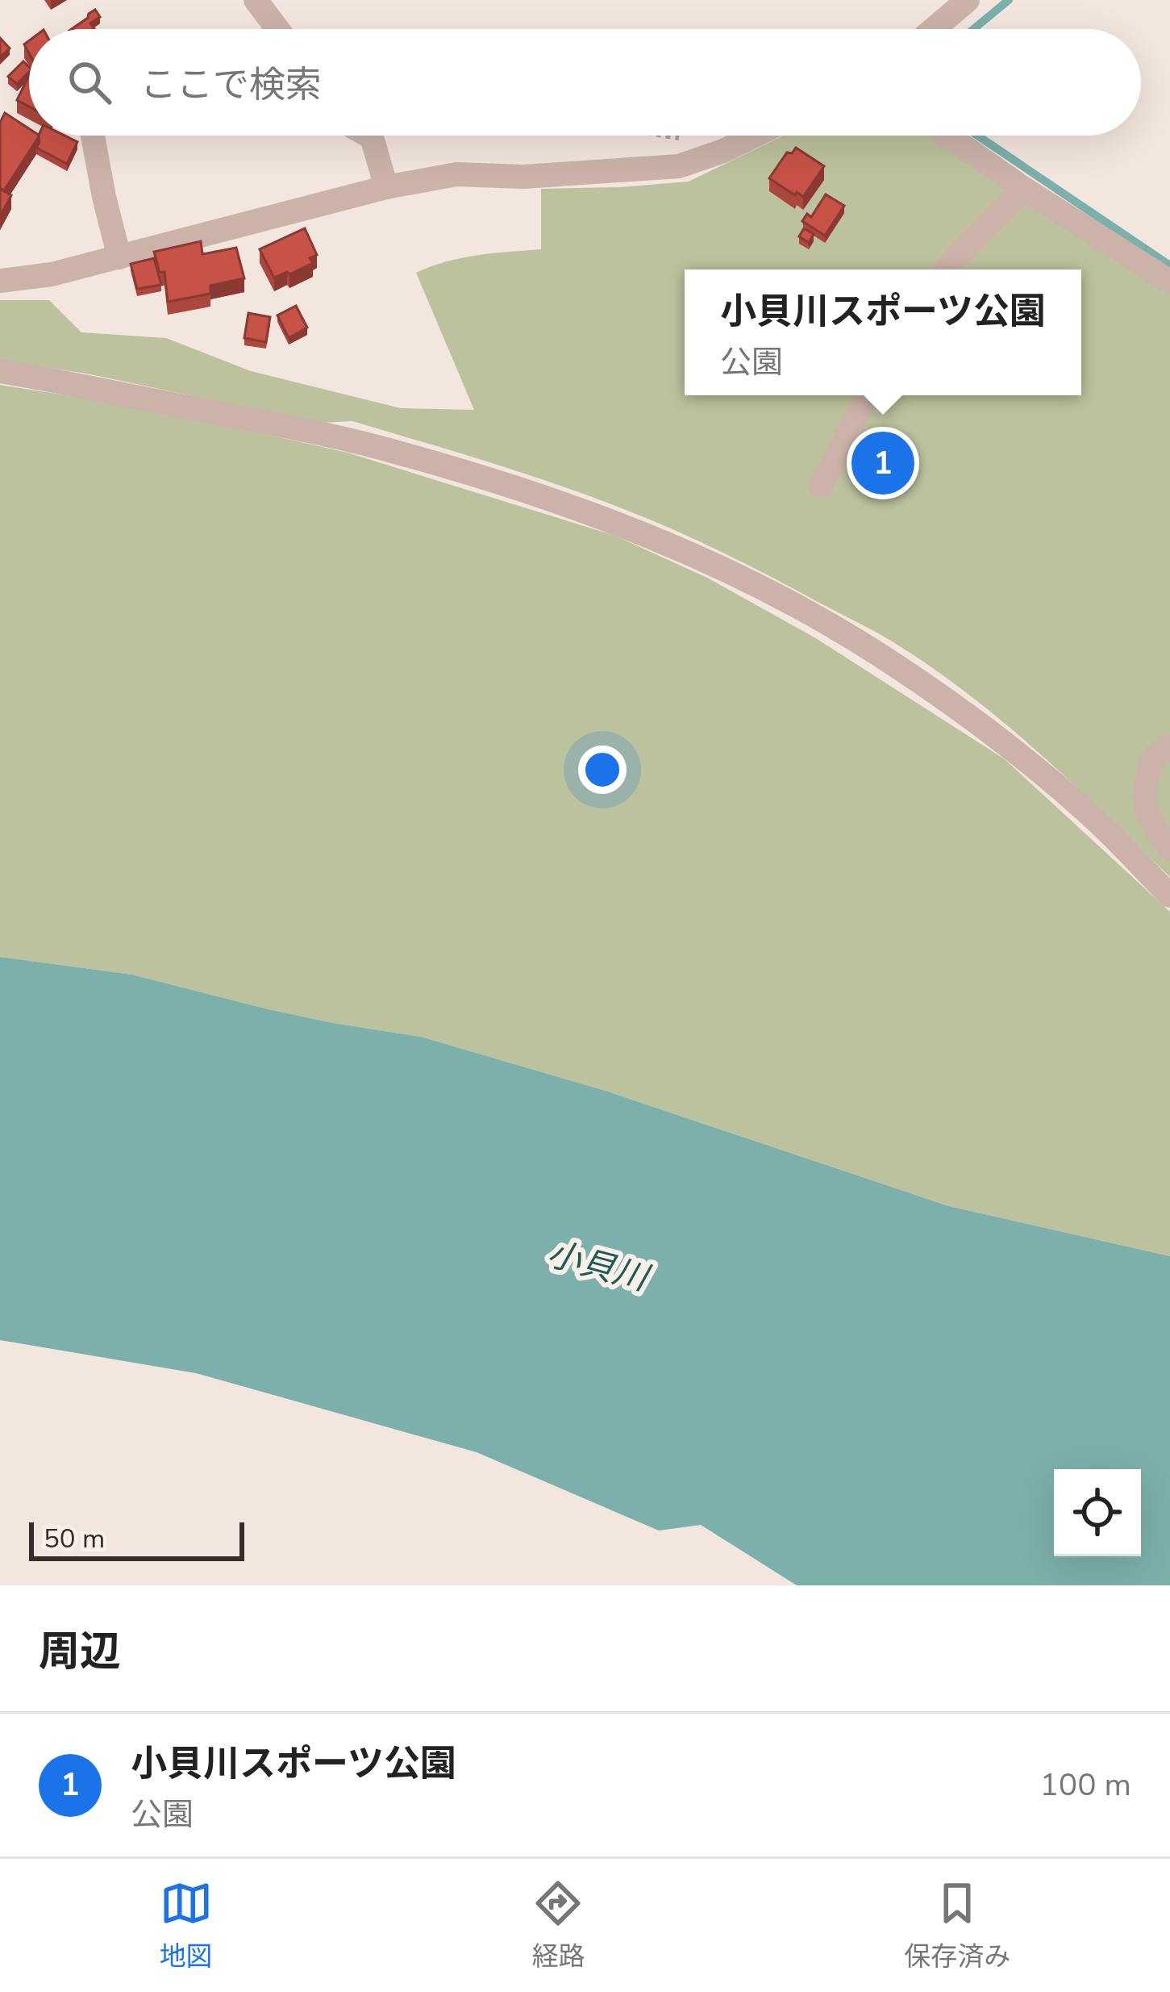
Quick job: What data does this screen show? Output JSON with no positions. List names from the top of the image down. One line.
{"water":["小貝川"],"scale_bar":"50 m","page":{"search":"ここで検索","popup":["小貝川スポーツ公園","公園"],"pins":"1","scale":"50 m","heading":"周辺","list":[{"mark":"1","name":"小貝川スポーツ公園","note":"公園","value":"100 m"}],"nav":["地図","経路","保存済み"]}}
